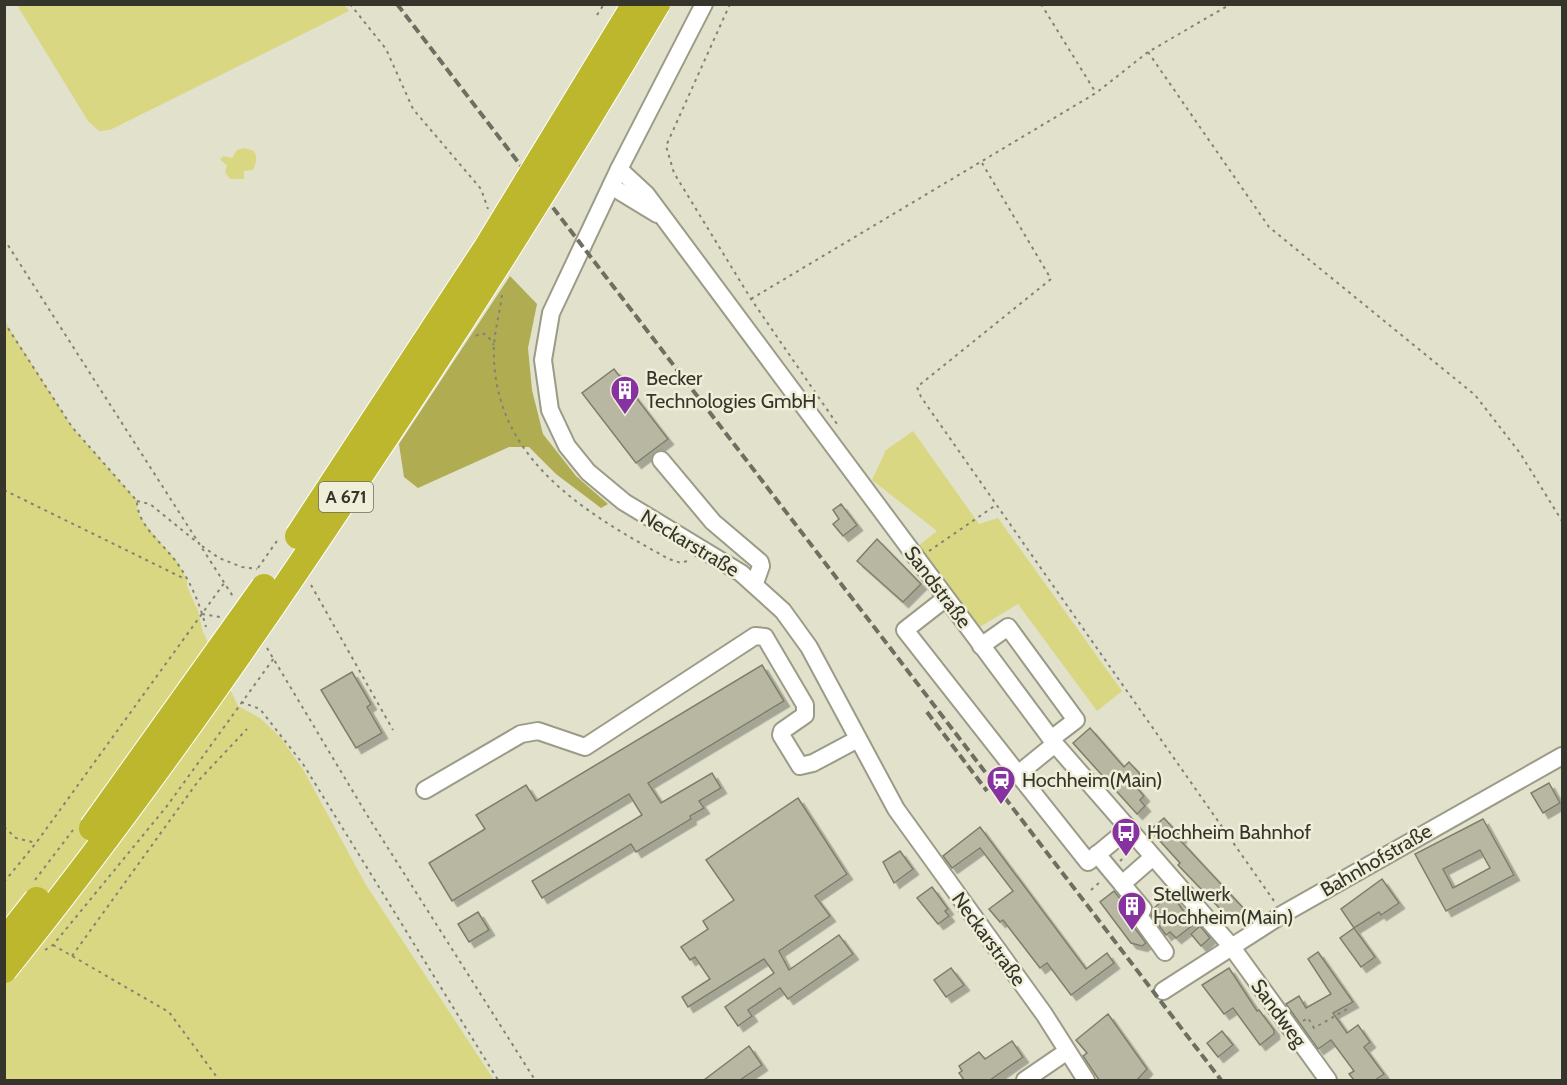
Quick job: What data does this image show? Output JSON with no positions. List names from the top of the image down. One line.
{"streets":{"highway":["A 671"],"street":["Neckarstraße","Sandstraße","Bahnhofstraße","Sandweg"]},"crossings":[["Neckarstraße","Sandstraße"],["Sandstraße","Bahnhofstraße"],["Sandstraße","Sandweg"],["Bahnhofstraße","Sandweg"]],"places":{"building":["Becker Technologies GmbH","Stellwerk Hochheim(Main)"],"station":["Hochheim(Main)"],"bus stop":["Hochheim Bahnhof"]}}
